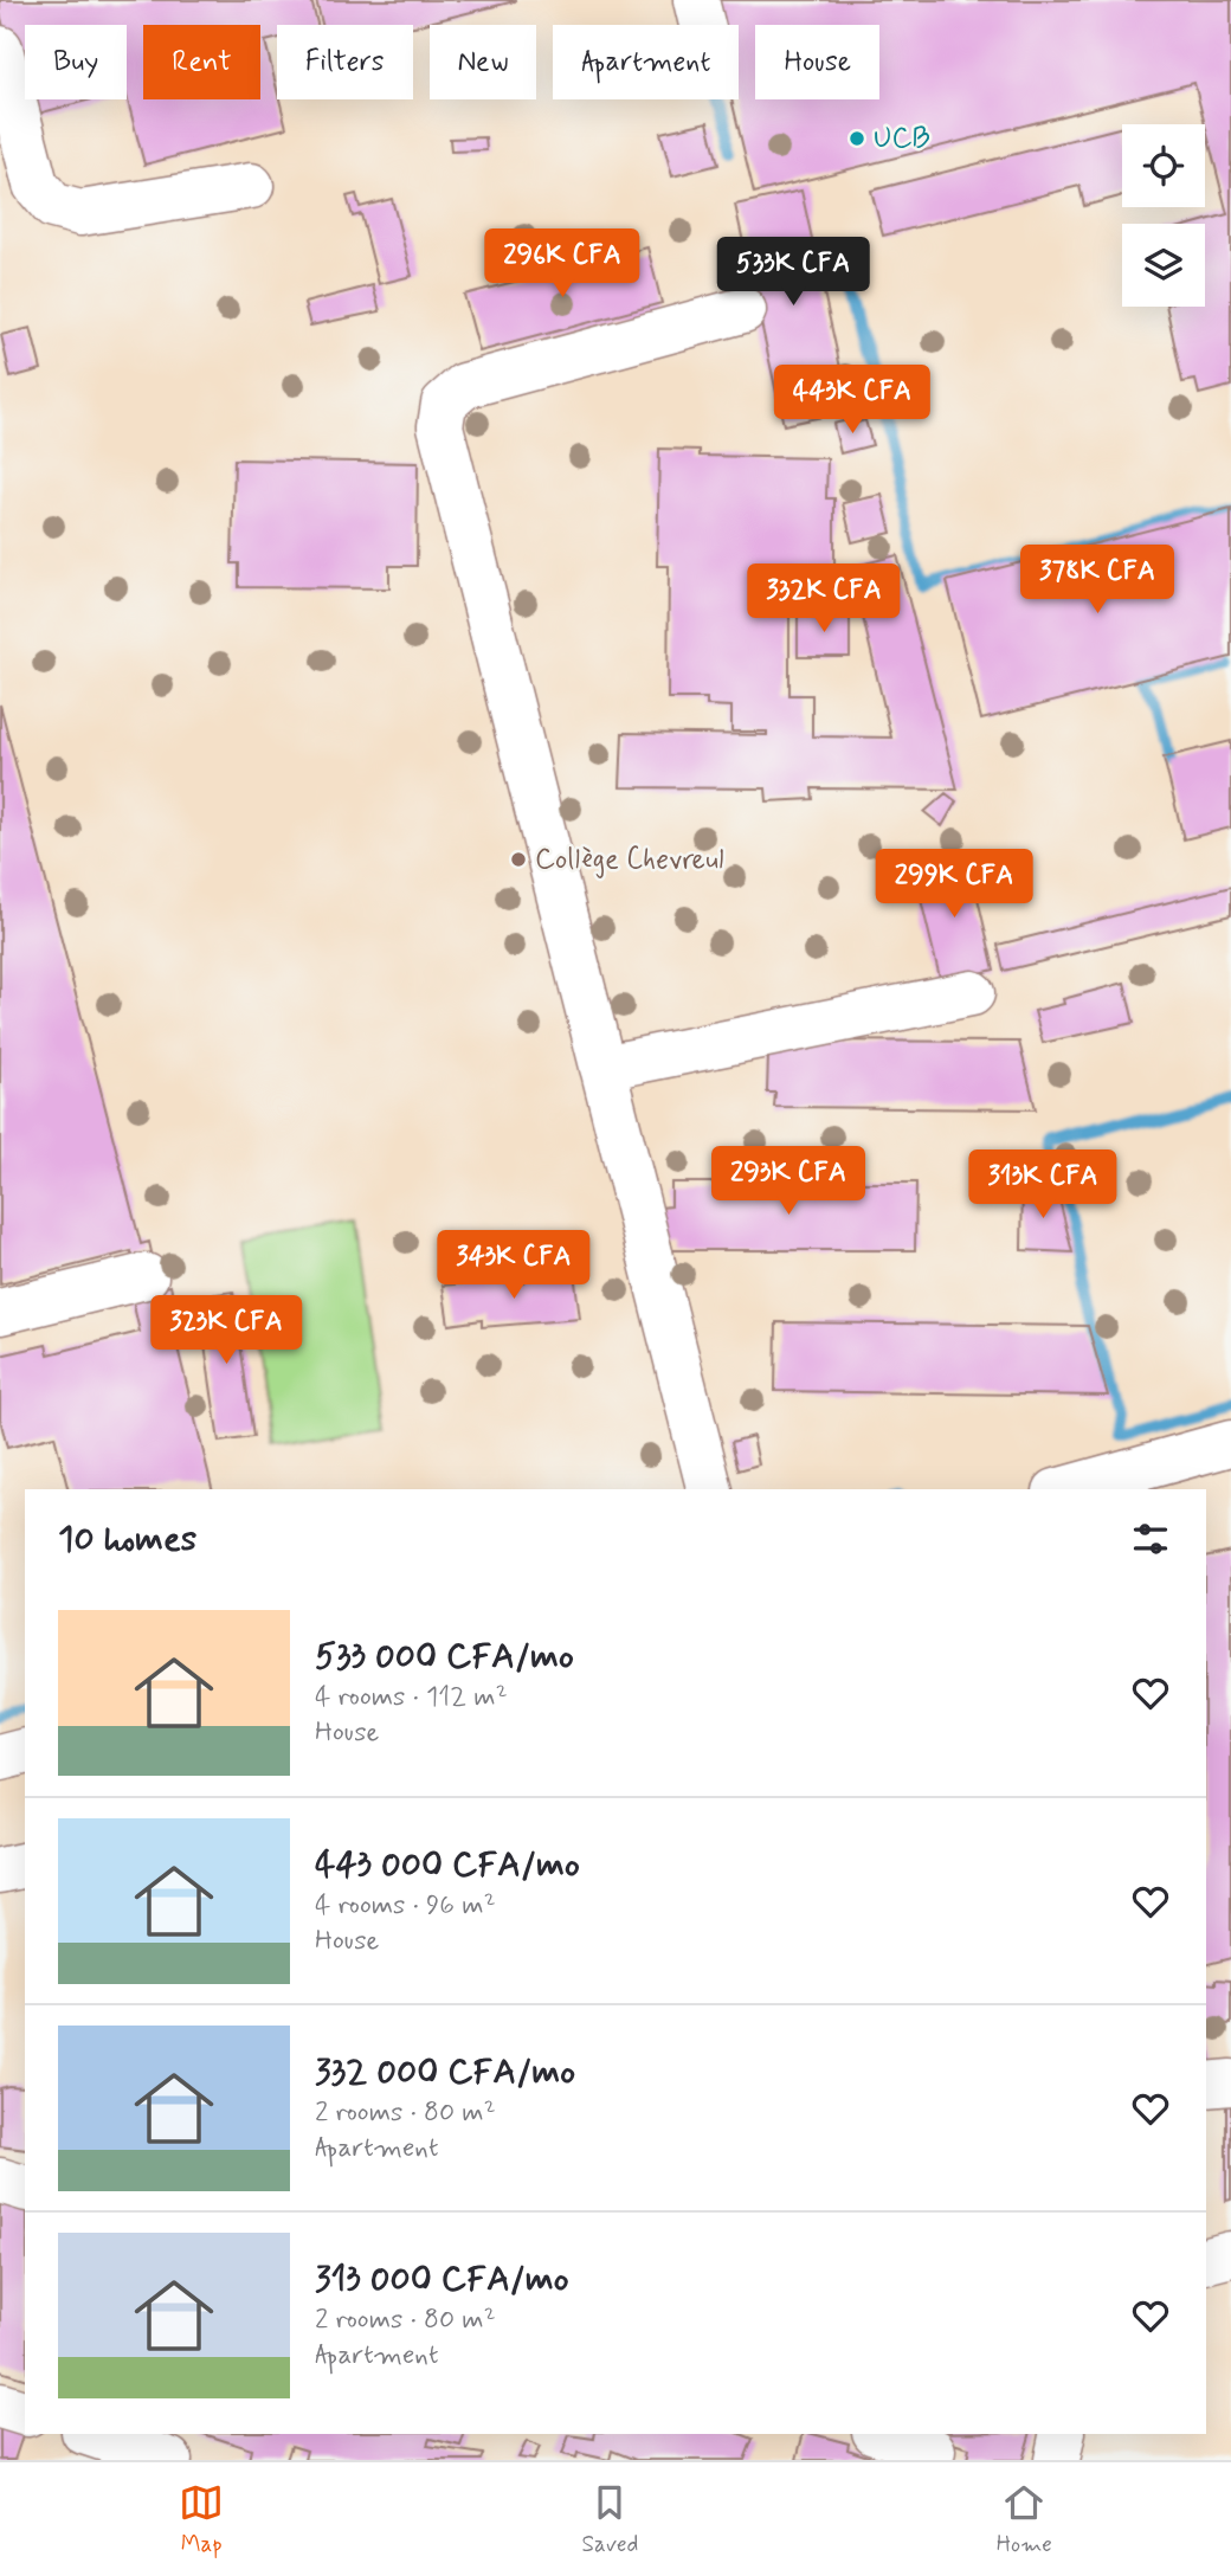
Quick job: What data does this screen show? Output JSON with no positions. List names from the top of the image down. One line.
{"places":["UCB","Collège Chevreul"],"page":{"chip":["Buy","Rent","Filters","New","Apartment","House"],"price":["296K CFA","533K CFA","443K CFA","378K CFA","332K CFA","299K CFA","293K CFA","313K CFA","343K CFA","323K CFA"],"heading":"10 homes","list":[{"name":"533 000 CFA/mo","note":"4 rooms · 112 m² · House"},{"name":"443 000 CFA/mo","note":"4 rooms · 96 m² · House"},{"name":"332 000 CFA/mo","note":"2 rooms · 80 m² · Apartment"},{"name":"313 000 CFA/mo","note":"2 rooms · 80 m² · Apartment"}],"tabs":["Map","Saved","Home"]}}
